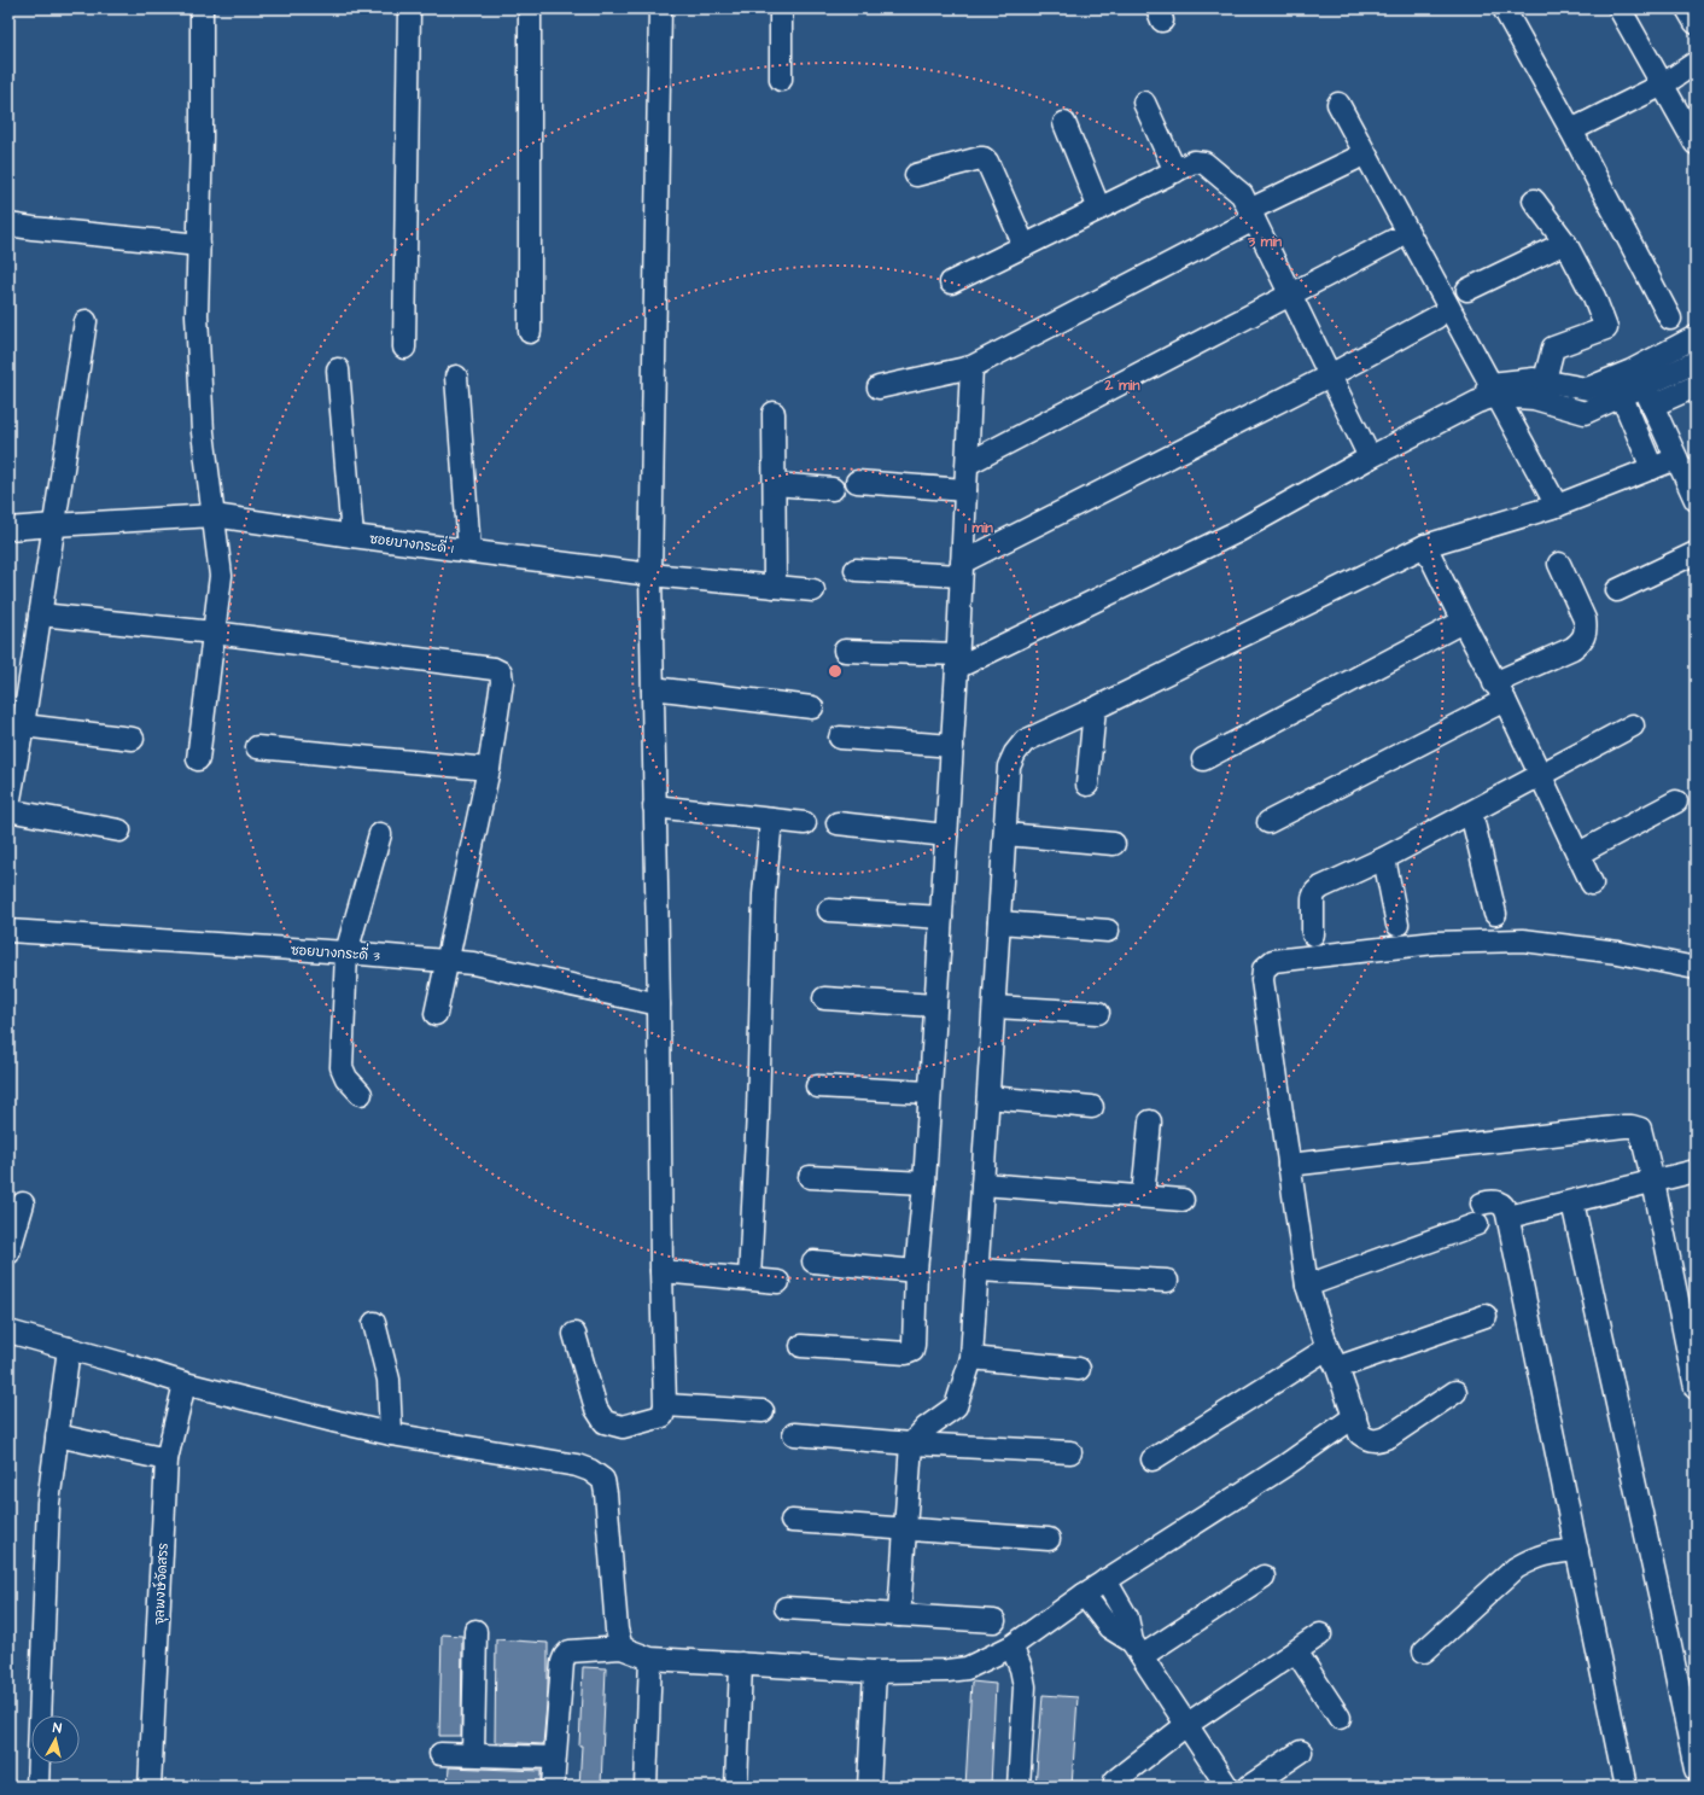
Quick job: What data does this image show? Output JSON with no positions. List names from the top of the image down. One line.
{"streets":{"street":["ซอยบางกระดี่ 1","ซอยบางกระดี่ 3","จุลพงษ์จัดสรร"]},"north":"top","rings":["3 min","2 min","1 min"]}
